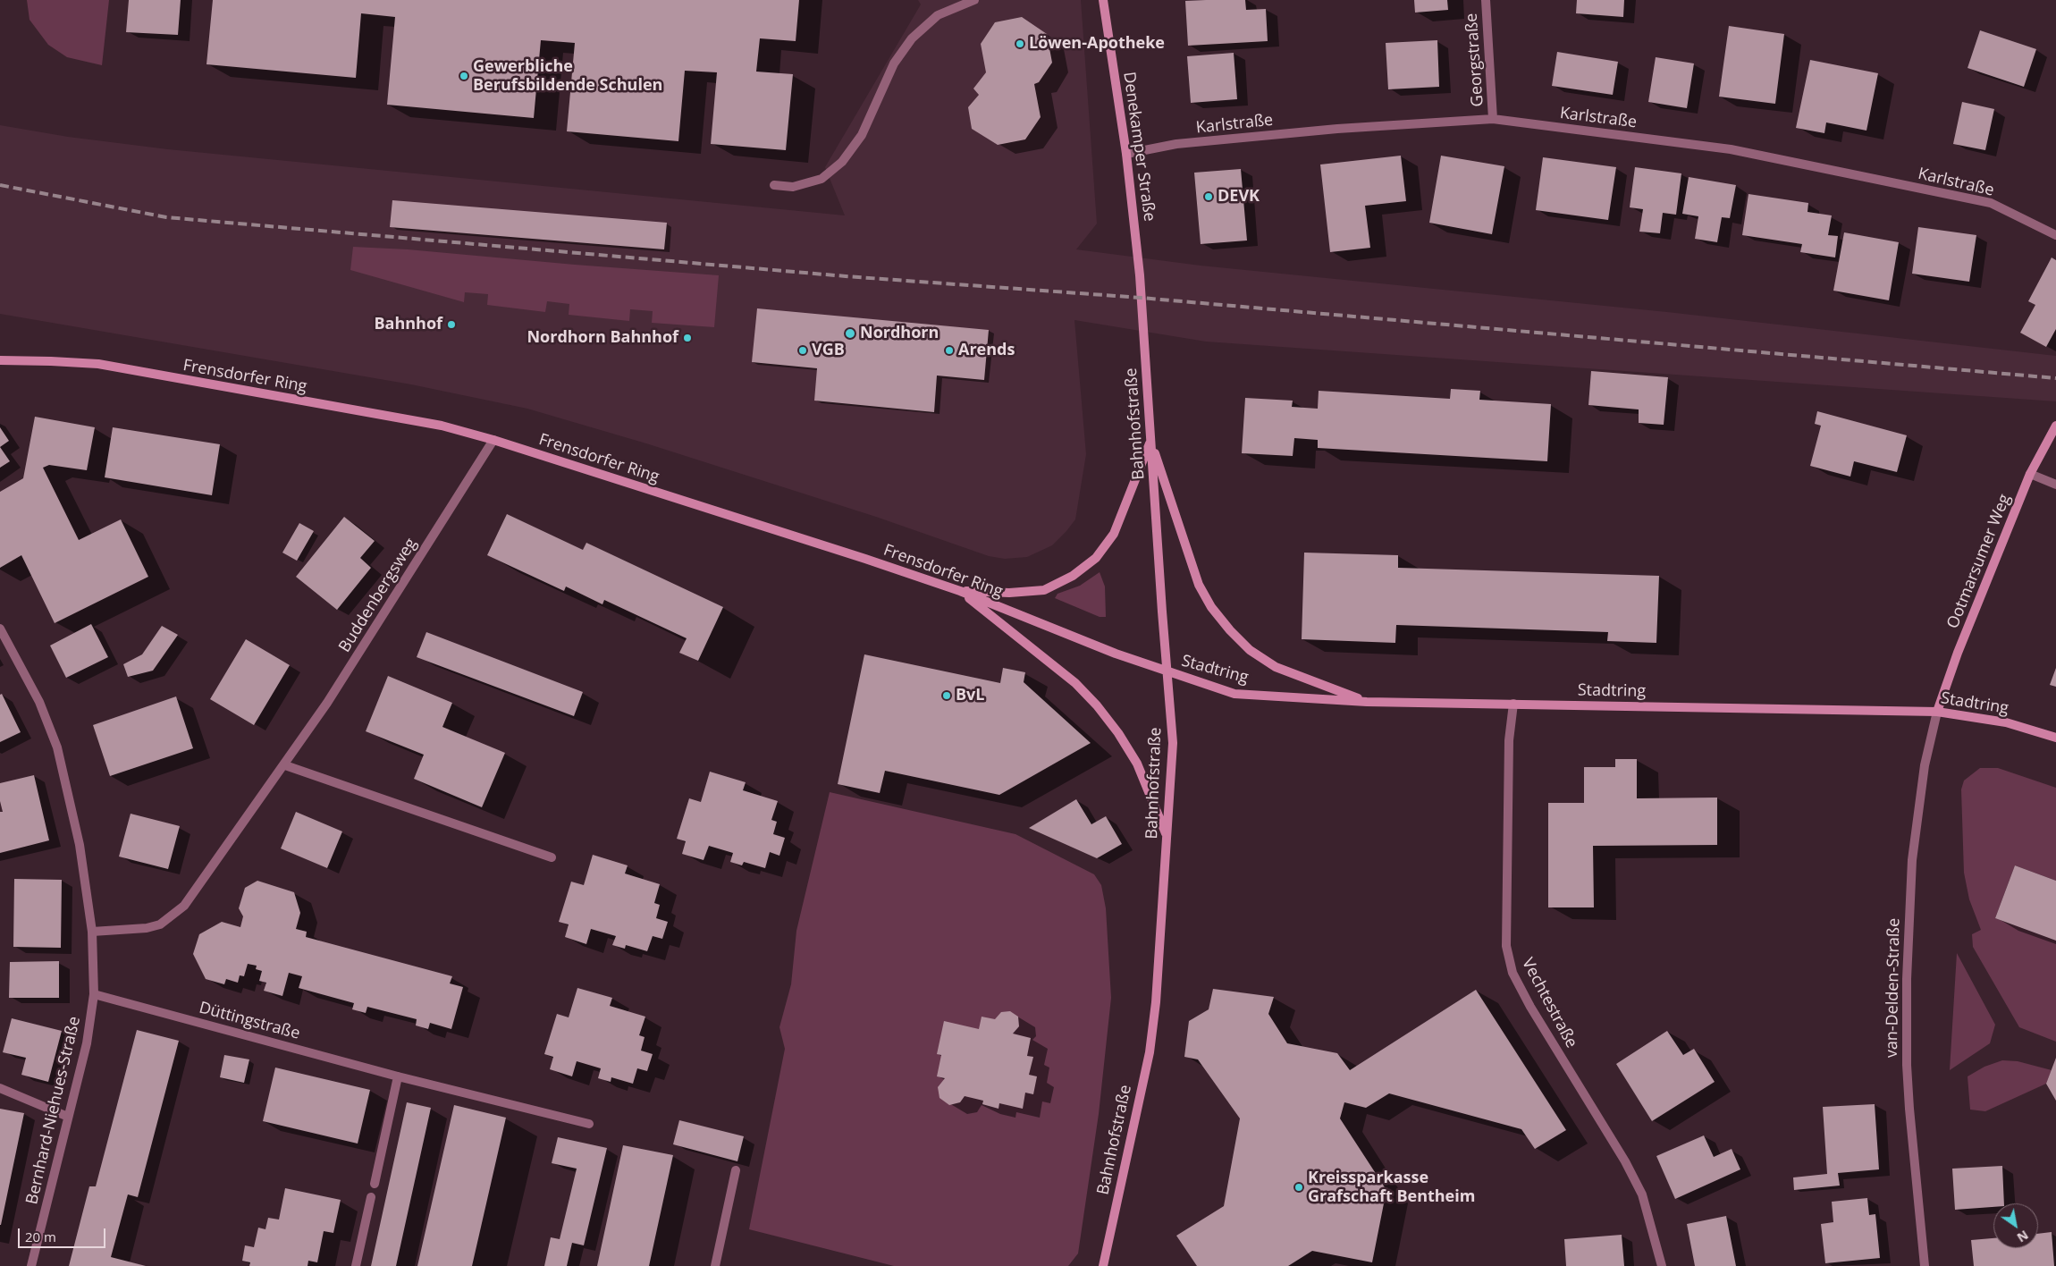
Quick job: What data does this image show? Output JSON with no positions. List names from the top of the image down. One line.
{"streets":{"street":["Georgstraße","Karlstraße","Denekamper Straße","Frensdorfer Ring","Bahnhofstraße","Ootmarsumer Weg","Buddenbergsweg","Stadtring","van-Delden-Straße","Vechtestraße","Düttingstraße","Bernhard-Niehues-Straße"]},"crossings":[["Georgstraße","Karlstraße"],["Karlstraße","Denekamper Straße"],["Denekamper Straße","Bahnhofstraße"],["Frensdorfer Ring","Bahnhofstraße"],["Frensdorfer Ring","Buddenbergsweg"],["Frensdorfer Ring","Stadtring"],["Bahnhofstraße","Stadtring"],["Ootmarsumer Weg","Stadtring"],["Ootmarsumer Weg","van-Delden-Straße"],["Buddenbergsweg","Bernhard-Niehues-Straße"],["Stadtring","van-Delden-Straße"],["Stadtring","Vechtestraße"],["Düttingstraße","Bernhard-Niehues-Straße"]],"places":["Löwen-Apotheke","Gewerbliche Berufsbildende Schulen","DEVK","Bahnhof","Nordhorn","Nordhorn Bahnhof","VGB","Arends","BvL","Kreissparkasse Grafschaft Bentheim"],"scale_bar":"20 m","north":"bottom right"}
